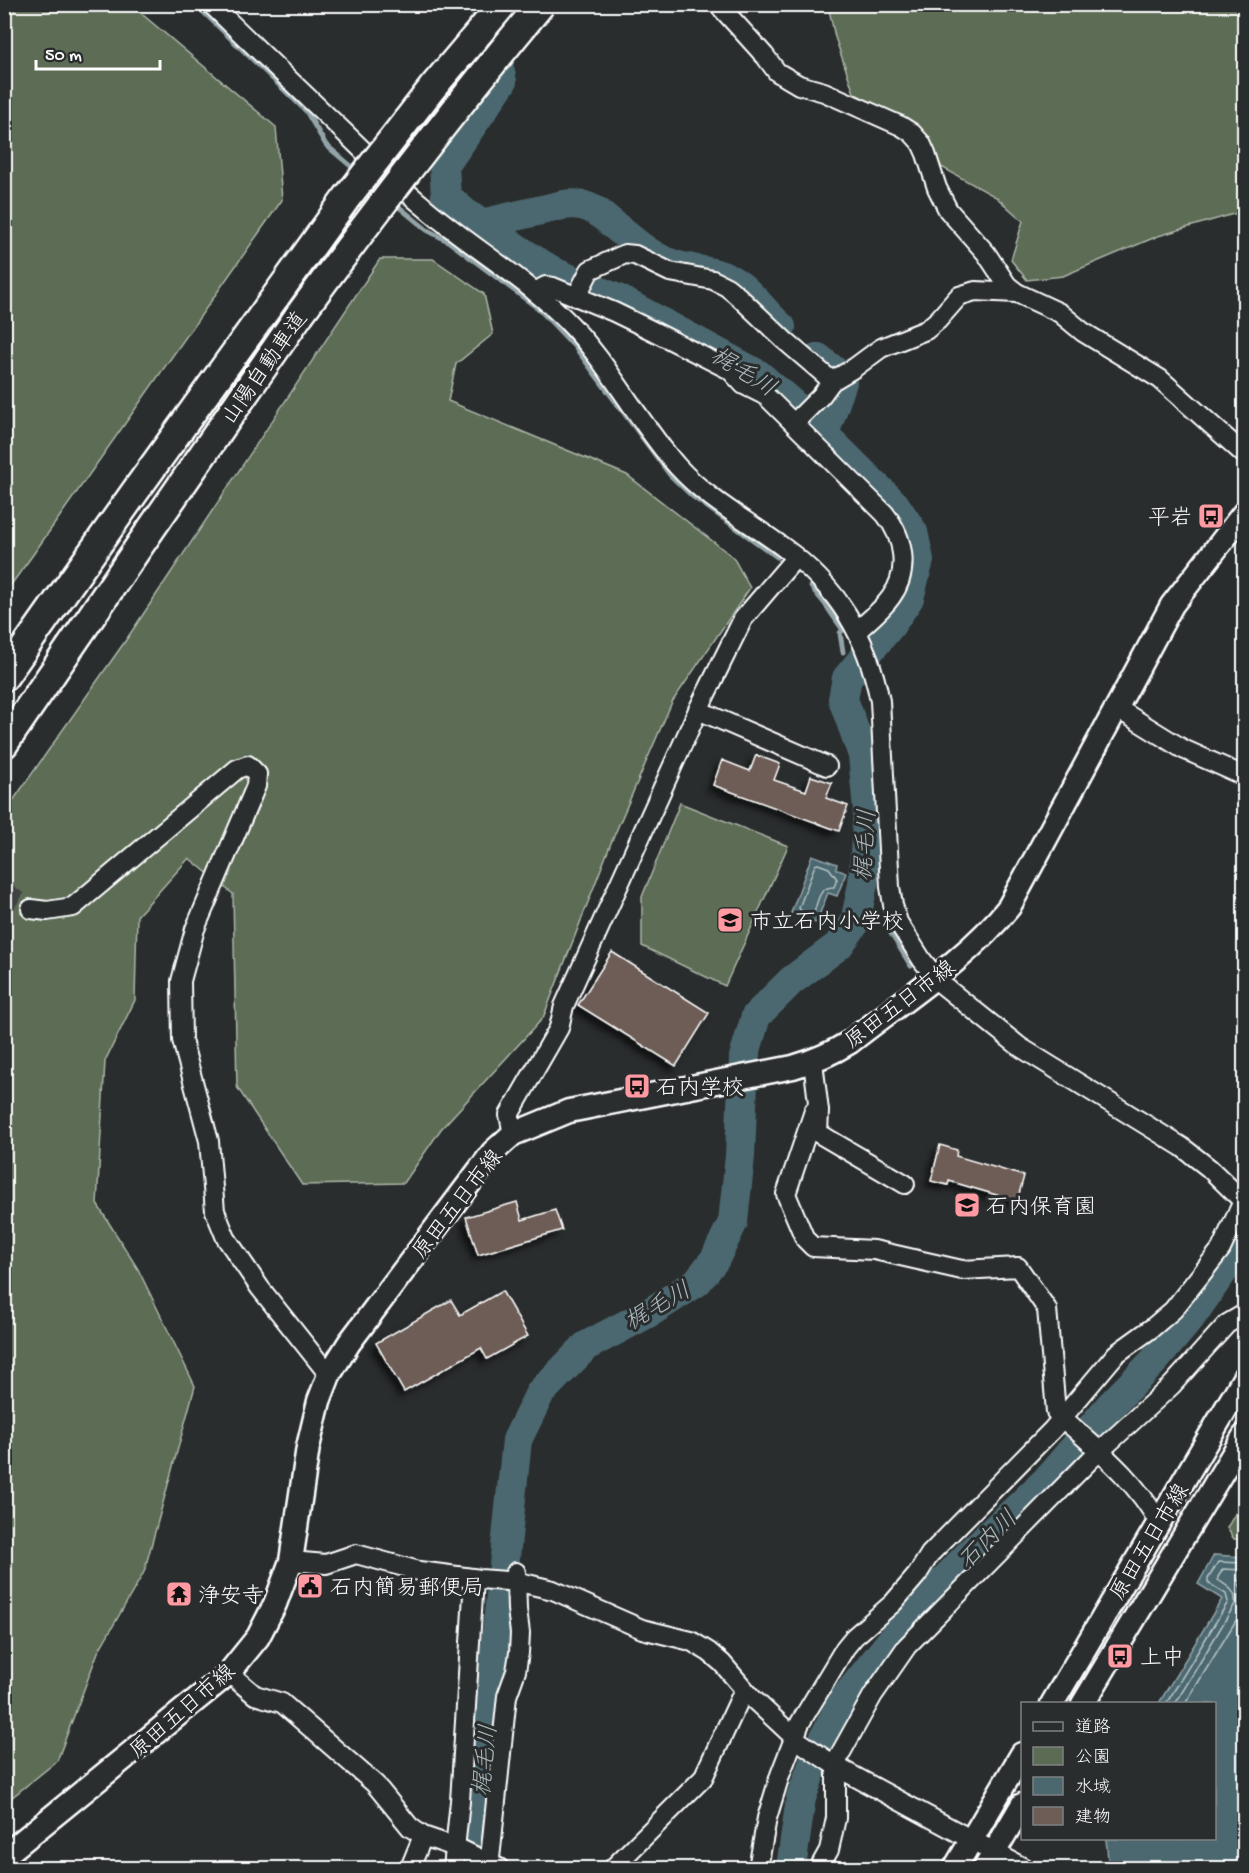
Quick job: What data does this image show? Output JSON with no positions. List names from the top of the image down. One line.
{"streets":{"highway":["山陽自動車道"],"main road":["原田五日市線"]},"water":["梶毛川","石内川"],"places":{"bus stop":["平岩","石内学校","上中"],"school or university":["市立石内小学校","石内保育園"],"public building":["石内簡易郵便局"],"temple":["浄安寺"]},"legend":["道路","公園","水域","建物"],"scale_bar":"50 m"}
